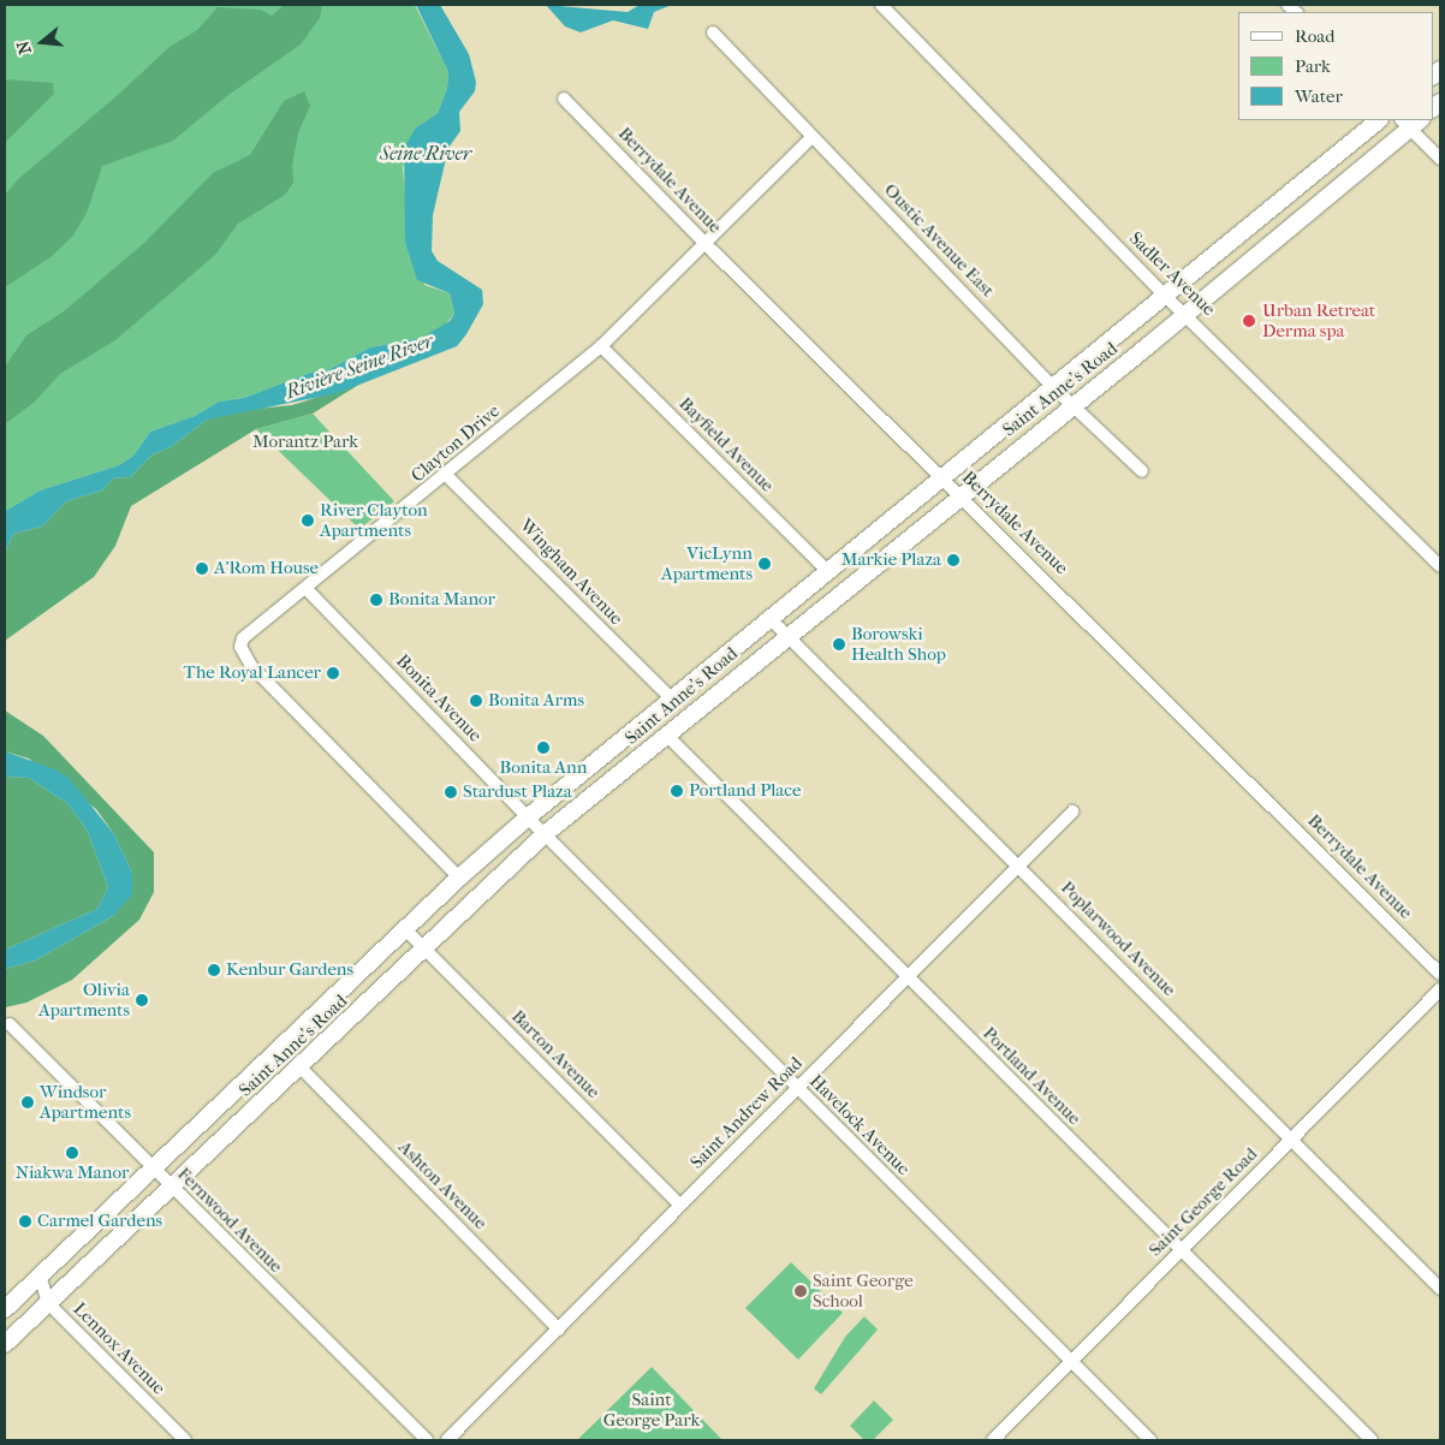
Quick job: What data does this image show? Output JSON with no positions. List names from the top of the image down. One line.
{"streets":{"main road":["Saint Anne's Road"],"street":["Berrydale Avenue","Oustic Avenue East","Sadler Avenue","Clayton Drive","Bayfield Avenue","Wingham Avenue","Bonita Avenue","Poplarwood Avenue","Barton Avenue","Portland Avenue","Saint Andrew Road","Havelock Avenue","Ashton Avenue","Saint George Road","Fernwood Avenue","Lennox Avenue"]},"crossings":[["Berrydale Avenue","Saint Anne's Road"],["Berrydale Avenue","Clayton Drive"],["Oustic Avenue East","Saint Anne's Road"],["Oustic Avenue East","Clayton Drive"],["Sadler Avenue","Saint Anne's Road"],["Saint Anne's Road","Clayton Drive"],["Saint Anne's Road","Bayfield Avenue"],["Saint Anne's Road","Wingham Avenue"],["Saint Anne's Road","Bonita Avenue"],["Saint Anne's Road","Poplarwood Avenue"],["Saint Anne's Road","Barton Avenue"],["Saint Anne's Road","Portland Avenue"],["Saint Anne's Road","Havelock Avenue"],["Saint Anne's Road","Ashton Avenue"],["Saint Anne's Road","Fernwood Avenue"],["Saint Anne's Road","Lennox Avenue"],["Clayton Drive","Bayfield Avenue"],["Clayton Drive","Wingham Avenue"],["Clayton Drive","Bonita Avenue"],["Bonita Avenue","Havelock Avenue"],["Poplarwood Avenue","Saint Andrew Road"],["Poplarwood Avenue","Saint George Road"],["Barton Avenue","Saint Andrew Road"],["Portland Avenue","Saint Andrew Road"],["Portland Avenue","Saint George Road"],["Saint Andrew Road","Havelock Avenue"],["Saint Andrew Road","Ashton Avenue"],["Havelock Avenue","Saint George Road"]],"water":["Seine River","Rivière Seine River"],"parks":["Morantz Park","Saint George Park"],"places":["Urban Retreat Derma spa","River Clayton Apartments","Markie Plaza","VicLynn Apartments","A'Rom House","Bonita Manor","Borowski Health Shop","The Royal Lancer","Bonita Arms","Bonita Ann","Portland Place","Stardust Plaza","Kenbur Gardens","Olivia Apartments","Windsor Apartments","Niakwa Manor","Carmel Gardens","Saint George School"],"legend":["Road","Park","Water"],"north":"left"}
